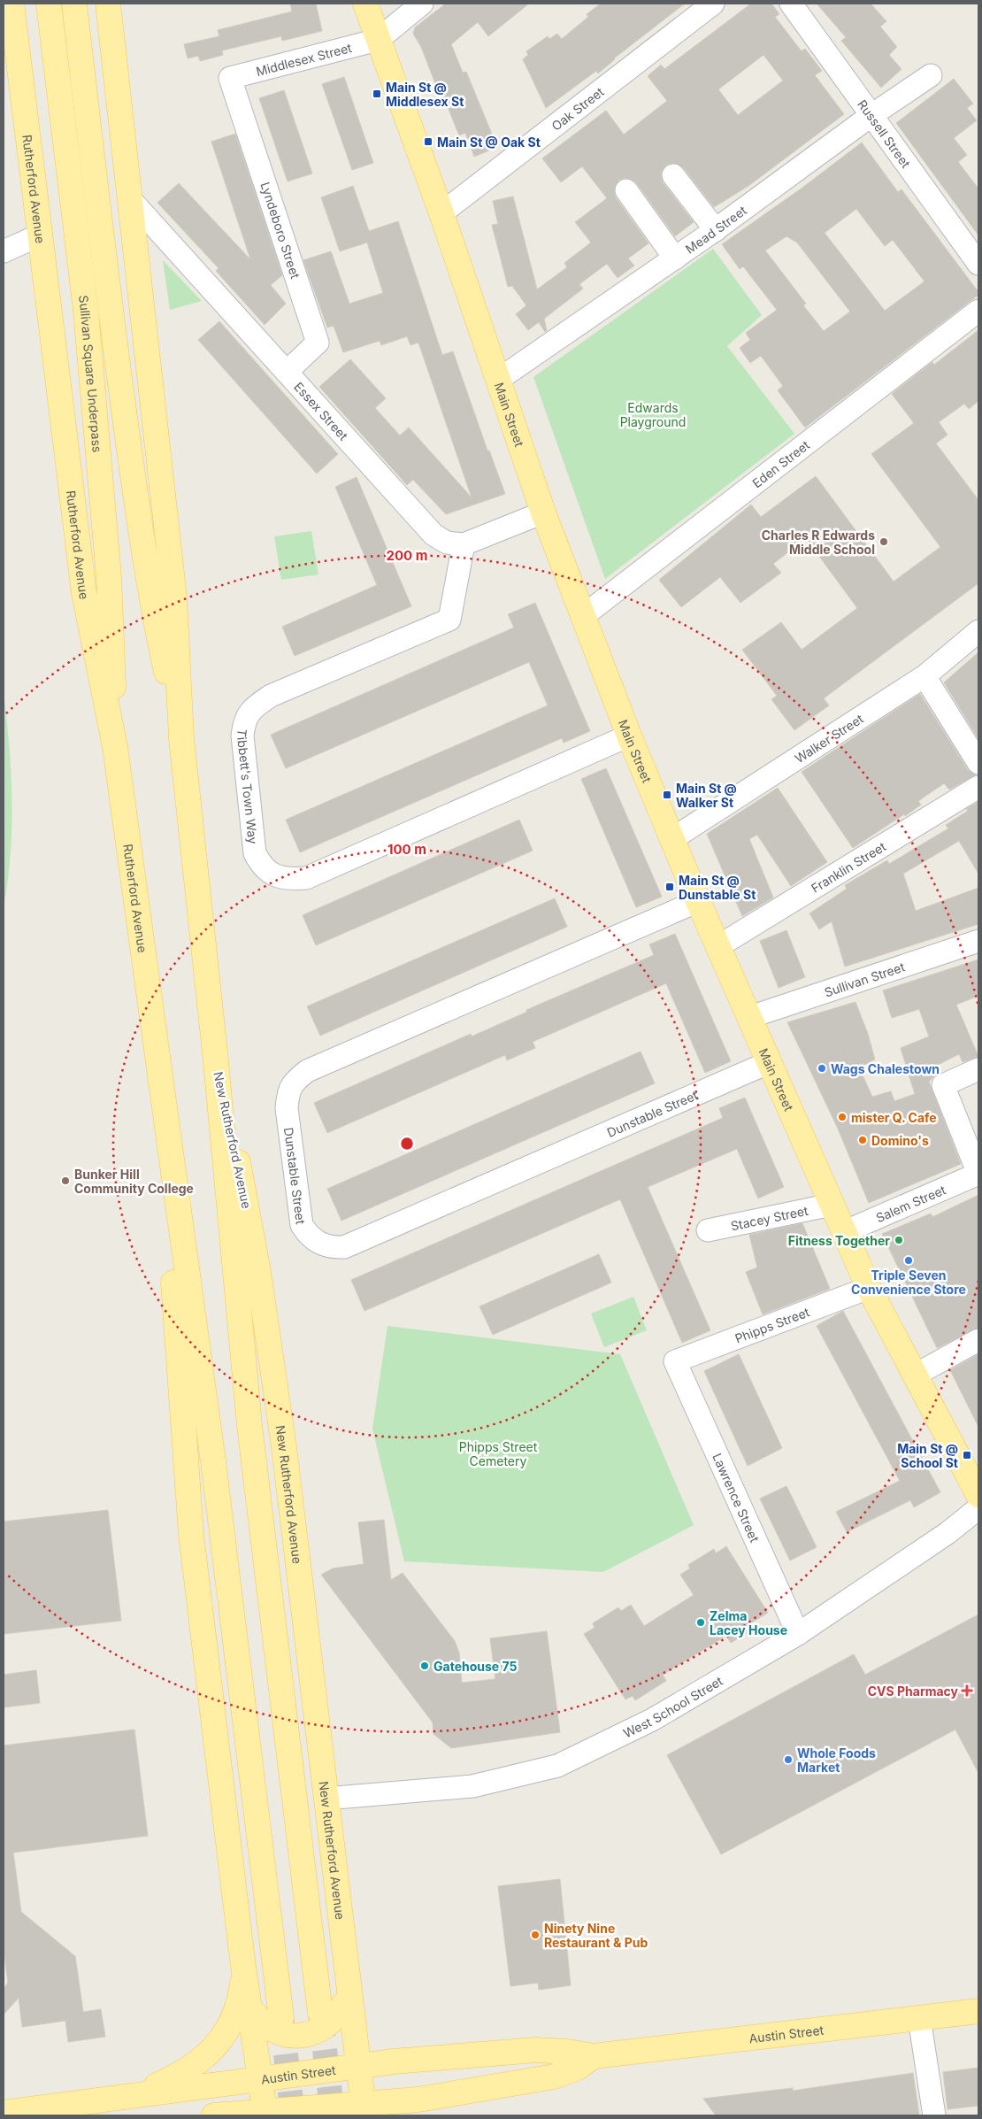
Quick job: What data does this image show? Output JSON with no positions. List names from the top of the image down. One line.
{"streets":{"main road":["Rutherford Avenue","Sullivan Square Underpass","Main Street","New Rutherford Avenue","Austin Street"],"street":["Middlesex Street","Oak Street","Russell Street","Mead Street","Lyndeboro Street","Essex Street","Eden Street","Walker Street","Tibbett's Town Way","Franklin Street","Sullivan Street","Dunstable Street","Salem Street","Stacey Street","Phipps Street","Lawrence Street","West School Street"]},"crossings":[["Middlesex Street","Lyndeboro Street"],["Middlesex Street","Main Street"],["Oak Street","Main Street"],["Russell Street","Mead Street"],["Rutherford Avenue","Sullivan Square Underpass"],["Mead Street","Main Street"],["Lyndeboro Street","Essex Street"],["Essex Street","Tibbett's Town Way"],["Main Street","Eden Street"],["Main Street","Walker Street"],["Main Street","Tibbett's Town Way"],["Main Street","Franklin Street"],["Main Street","Sullivan Street"],["Main Street","Dunstable Street"],["Main Street","Salem Street"],["Main Street","Stacey Street"],["Main Street","Phipps Street"],["New Rutherford Avenue","West School Street"],["New Rutherford Avenue","Austin Street"],["Phipps Street","Lawrence Street"],["Lawrence Street","West School Street"]],"parks":["Edwards Playground","Phipps Street Cemetery"],"places":{"transit":["Main St @ Middlesex St","Main St @ Oak St","Main St @ Walker St","Main St @ Dunstable St","Main St @ School St"],"other":["Charles R Edwards Middle School","Wags Chalestown","mister Q. Cafe","Domino's","Bunker Hill Community College","Fitness Together","Triple Seven Convenience Store","Zelma Lacey House","Gatehouse 75","Whole Foods Market","Ninety Nine Restaurant & Pub"],"health":["CVS Pharmacy"]},"rings":["200 m","100 m"]}
